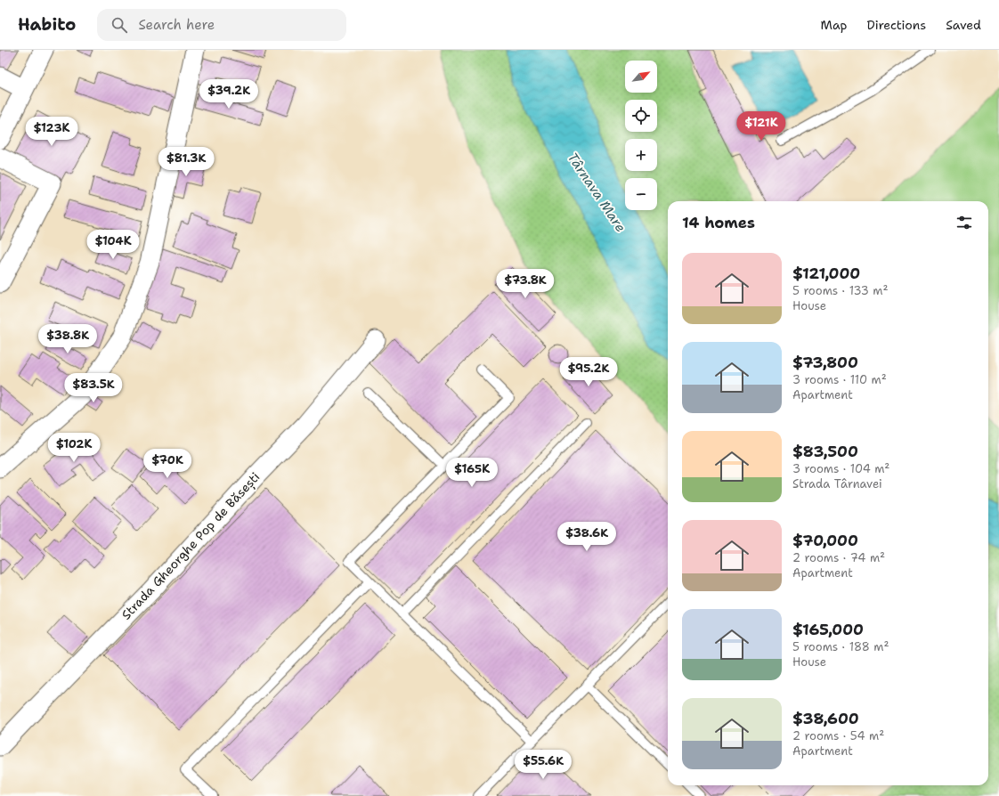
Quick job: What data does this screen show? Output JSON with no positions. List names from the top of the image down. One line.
{"streets":{"street":["Strada Gheorghe Pop de Băsești"]},"water":["Târnava Mare"],"north":"top right","page":{"header":"Habito","search":"Search here","nav":["Map","Directions","Saved"],"map_buttons":["+","−"],"price":["$39.2K","$121K","$123K","$81.3K","$104K","$73.8K","$38.8K","$95.2K","$83.5K","$102K","$70K","$165K","$38.6K","$55.6K"],"heading":"14 homes","list":[{"name":"$121,000","note":"5 rooms · 133 m² · House"},{"name":"$73,800","note":"3 rooms · 110 m² · Apartment"},{"name":"$83,500","note":"3 rooms · 104 m² · Strada Târnavei"},{"name":"$70,000","note":"2 rooms · 74 m² · Apartment"},{"name":"$165,000","note":"5 rooms · 188 m² · House"},{"name":"$38,600","note":"2 rooms · 54 m² · Apartment"}]}}
